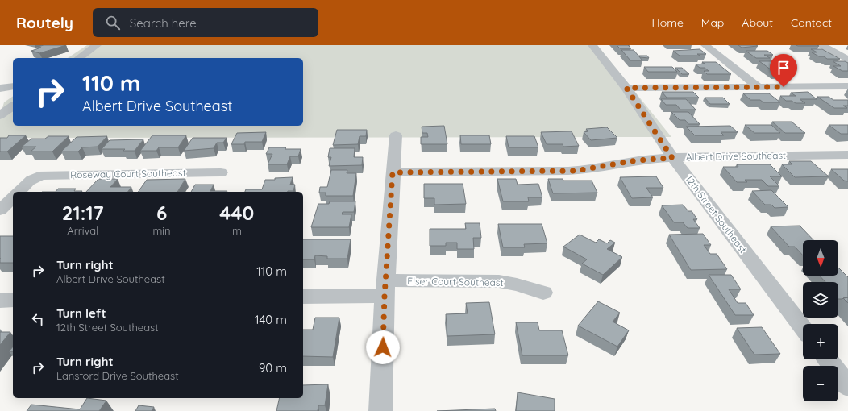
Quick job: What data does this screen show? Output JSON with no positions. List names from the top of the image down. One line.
{"streets":{"street":["Albert Drive Southeast","Roseway Court Southeast","12th Street Southeast","Elser Court Southeast"]},"crossings":[["Albert Drive Southeast","12th Street Southeast"]],"north":"bottom","page":{"header":"Routely","search":"Search here","nav":["Home","Map","About","Contact"],"turn":["110 m","Albert Drive Southeast"],"eta":["21:17","Arrival","6","min","440","m"],"map_buttons":["+","−"],"list":[{"name":"Turn right","note":"Albert Drive Southeast","value":"110 m"},{"name":"Turn left","note":"12th Street Southeast","value":"140 m"},{"name":"Turn right","note":"Lansford Drive Southeast","value":"90 m"}]}}
